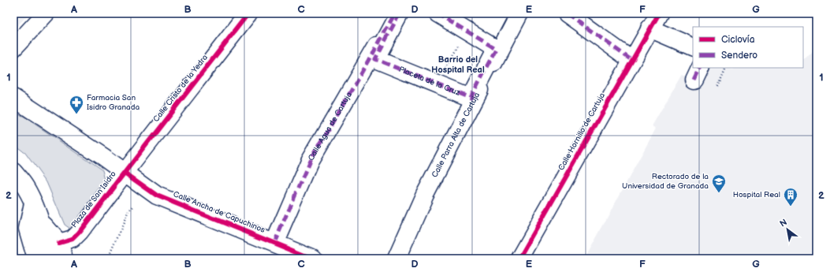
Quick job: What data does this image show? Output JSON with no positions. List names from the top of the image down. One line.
{"streets":{"street":["Placeta de la Cruz","Calle Cristo de la Yedra","Calle Agua de Cartuja","Calle Hornillo de Cartuja","Calle Parra Alta de Cartuja","Plaza de San Isidro","Calle Ancha de Capuchinos"]},"crossings":[["Placeta de la Cruz","Calle Agua de Cartuja"],["Placeta de la Cruz","Calle Parra Alta de Cartuja"],["Calle Cristo de la Yedra","Plaza de San Isidro"],["Calle Cristo de la Yedra","Calle Ancha de Capuchinos"],["Calle Agua de Cartuja","Calle Ancha de Capuchinos"],["Plaza de San Isidro","Calle Ancha de Capuchinos"]],"districts":["Barrio del Hospital Real"],"places":{"pharmacy":["Farmacia San Isidro Granada"],"school or university":["Rectorado de la Universidad de Granada"],"building":["Hospital Real"]},"legend":["Ciclovía","Sendero"],"north":"top left","grid":{"columns":["A","B","C","D","E","F","G"],"rows":["1","2"]}}
